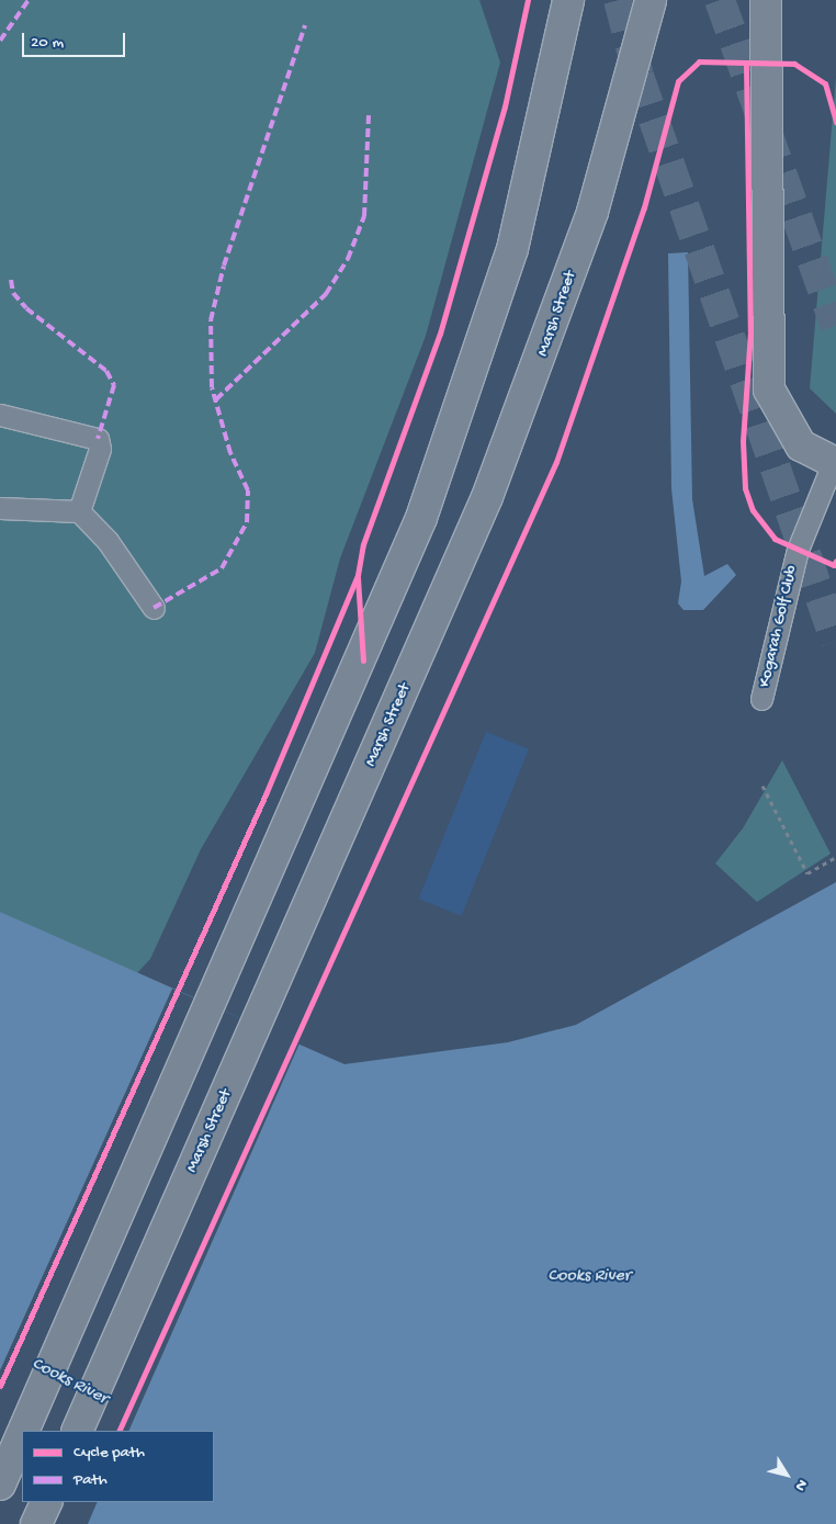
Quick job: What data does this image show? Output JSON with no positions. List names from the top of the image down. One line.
{"streets":{"main road":["Marsh Street"],"lane":["Kogarah Golf Club"]},"water":["Cooks River"],"legend":["Cycle path","Path"],"scale_bar":"20 m","north":"bottom right"}
